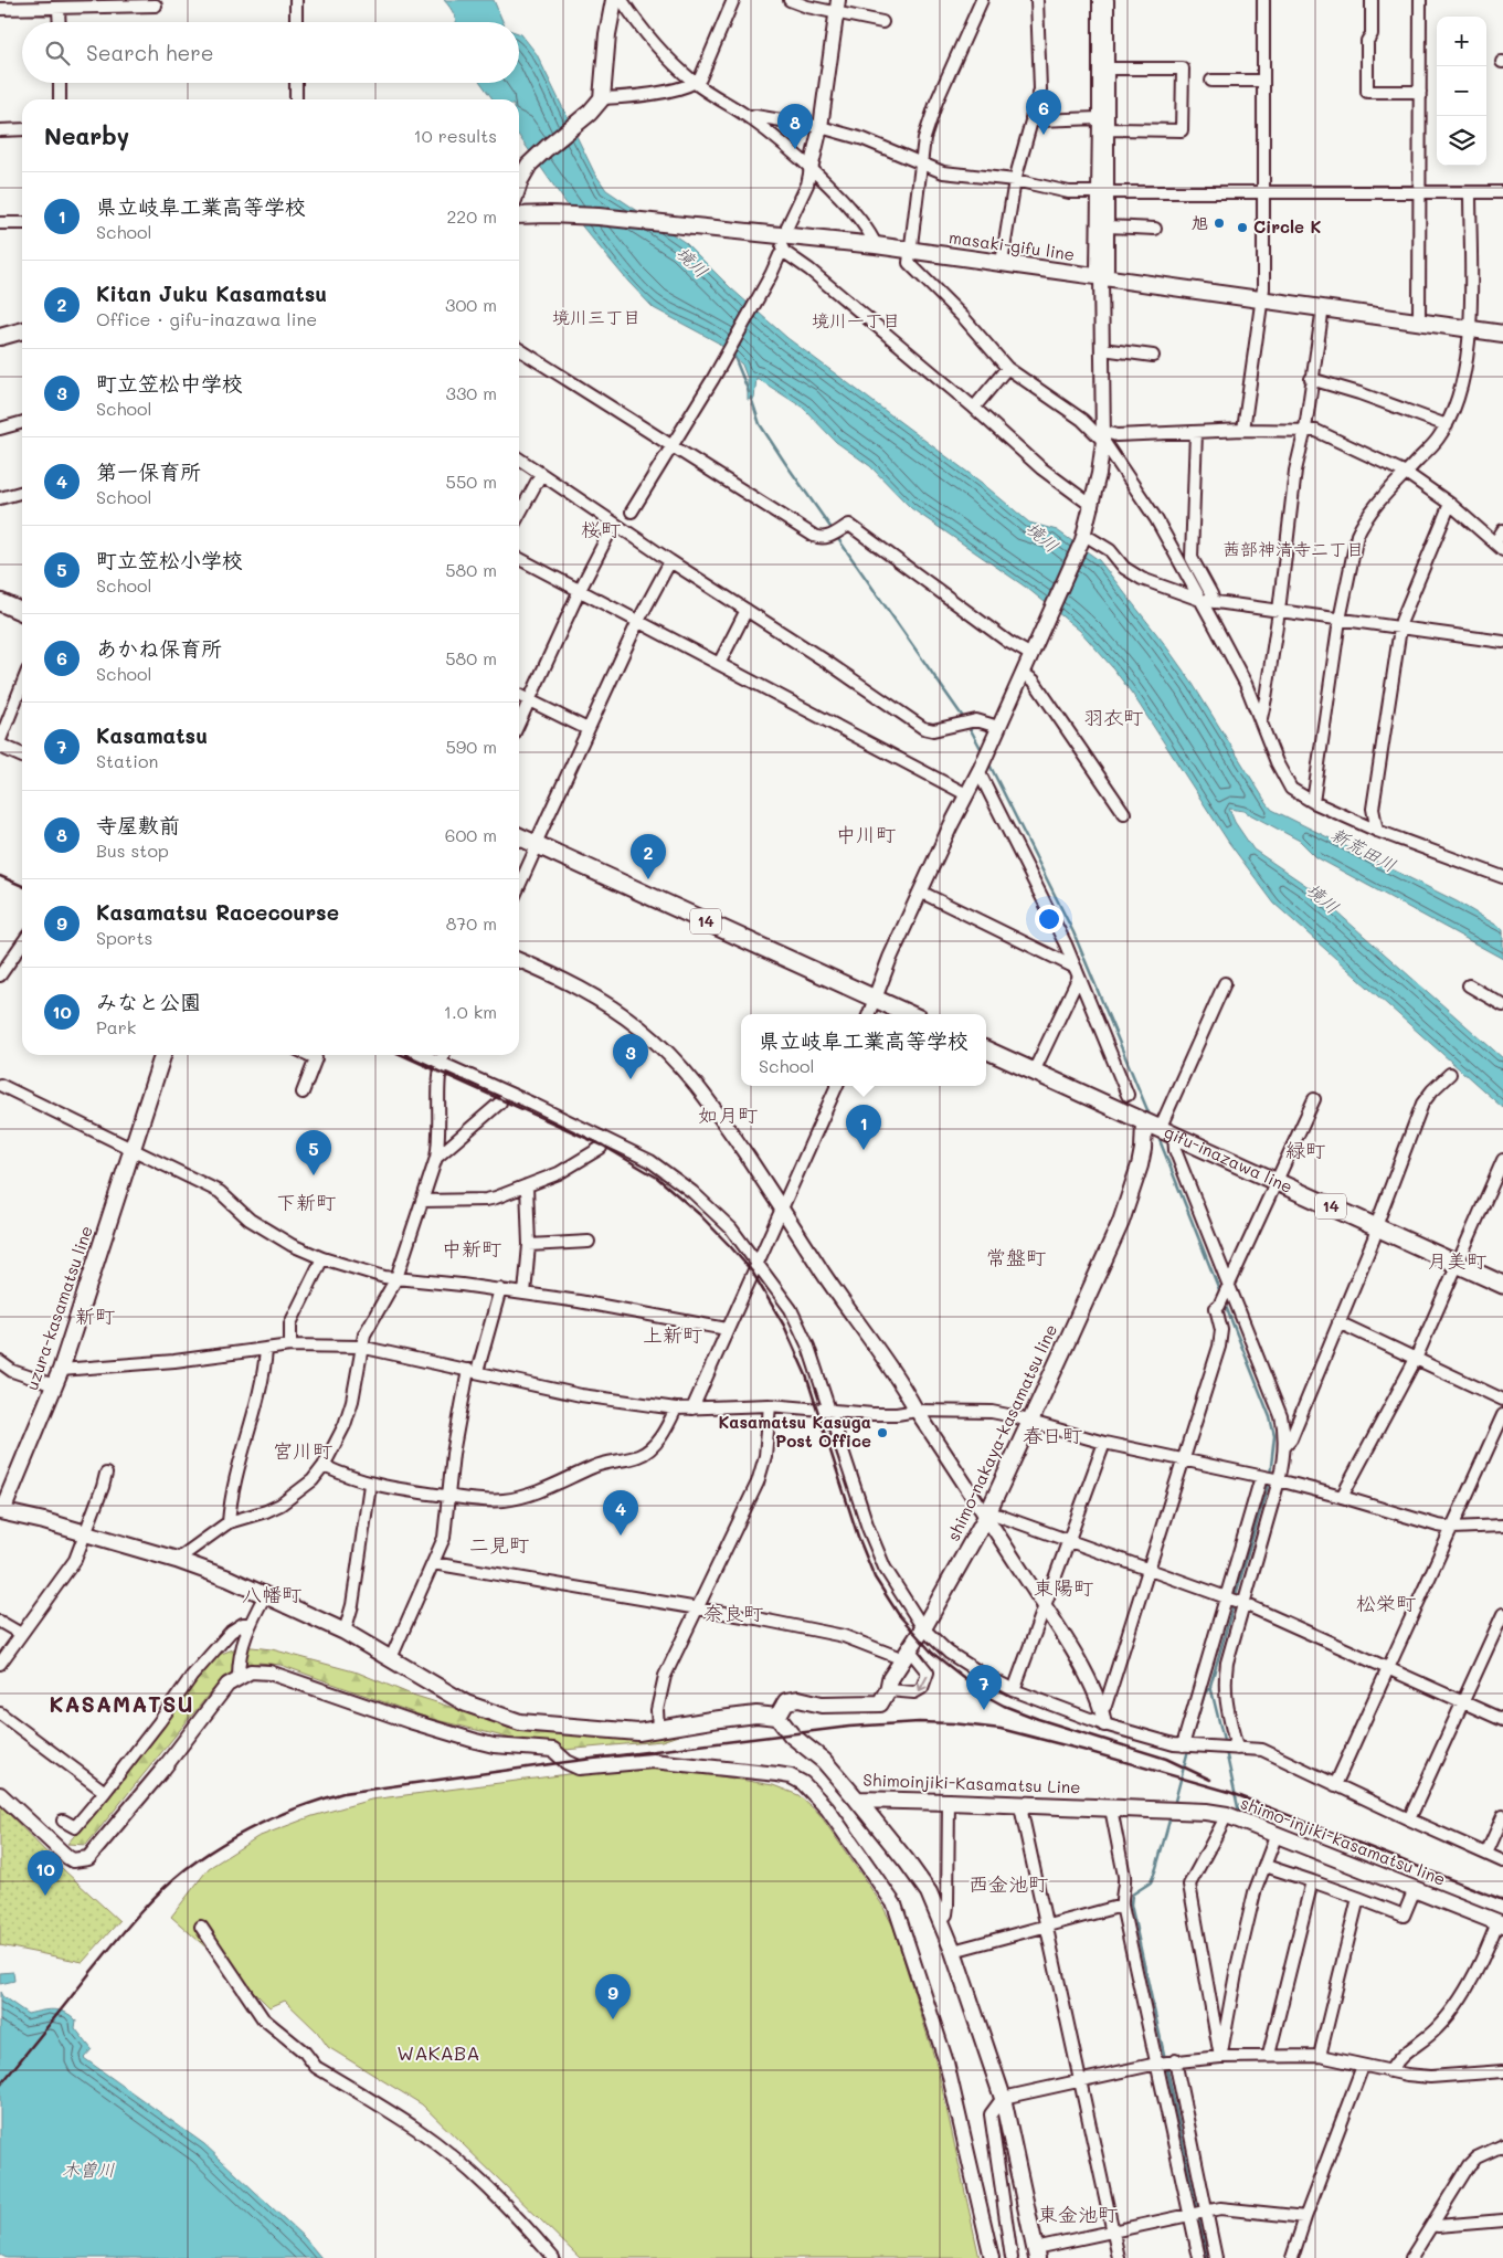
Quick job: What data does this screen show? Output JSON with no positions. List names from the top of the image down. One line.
{"streets":{"main road":["masaki-gifu line","14","gifu-inazawa line","uzura-kasamatsu line","shimo-nakaya-kasamatsu line","Shimoinjiki-Kasamatsu Line","shimo-injiki-kasamatsu line"]},"crossings":[["gifu-inazawa line","shimo-nakaya-kasamatsu line"],["Shimoinjiki-Kasamatsu Line","shimo-injiki-kasamatsu line"]],"districts":["境川三丁目","境川一丁目","桜町","茜部神清寺二丁目","羽衣町","中川町","如月町","緑町","下新町","中新町","常盤町","月美町","新町","上新町","春日町","宮川町","二見町","東陽町","八幡町","松栄町","奈良町","KASAMATSU","西金池町","WAKABA","東金池町"],"water":["境川","新荒田川","木曽川"],"places":["旭","Circle K","Kasamatsu Kasuga Post Office"],"page":{"map_buttons":["+","−"],"search":"Search here","pins":["6","8","2","3","1","5","4","7","10","9"],"heading":["Nearby","10 results"],"list":[{"mark":"1","name":"県立岐阜工業高等学校","note":"School","value":"220 m"},{"mark":"2","name":"Kitan Juku Kasamatsu","note":"Office · gifu-inazawa line","value":"300 m"},{"mark":"3","name":"町立笠松中学校","note":"School","value":"330 m"},{"mark":"4","name":"第一保育所","note":"School","value":"550 m"},{"mark":"5","name":"町立笠松小学校","note":"School","value":"580 m"},{"mark":"6","name":"あかね保育所","note":"School","value":"580 m"},{"mark":"7","name":"Kasamatsu","note":"Station","value":"590 m"},{"mark":"8","name":"寺屋敷前","note":"Bus stop","value":"600 m"},{"mark":"9","name":"Kasamatsu Racecourse","note":"Sports","value":"870 m"},{"mark":"10","name":"みなと公園","note":"Park","value":"1.0 km"}],"popup":["県立岐阜工業高等学校","School"]}}
